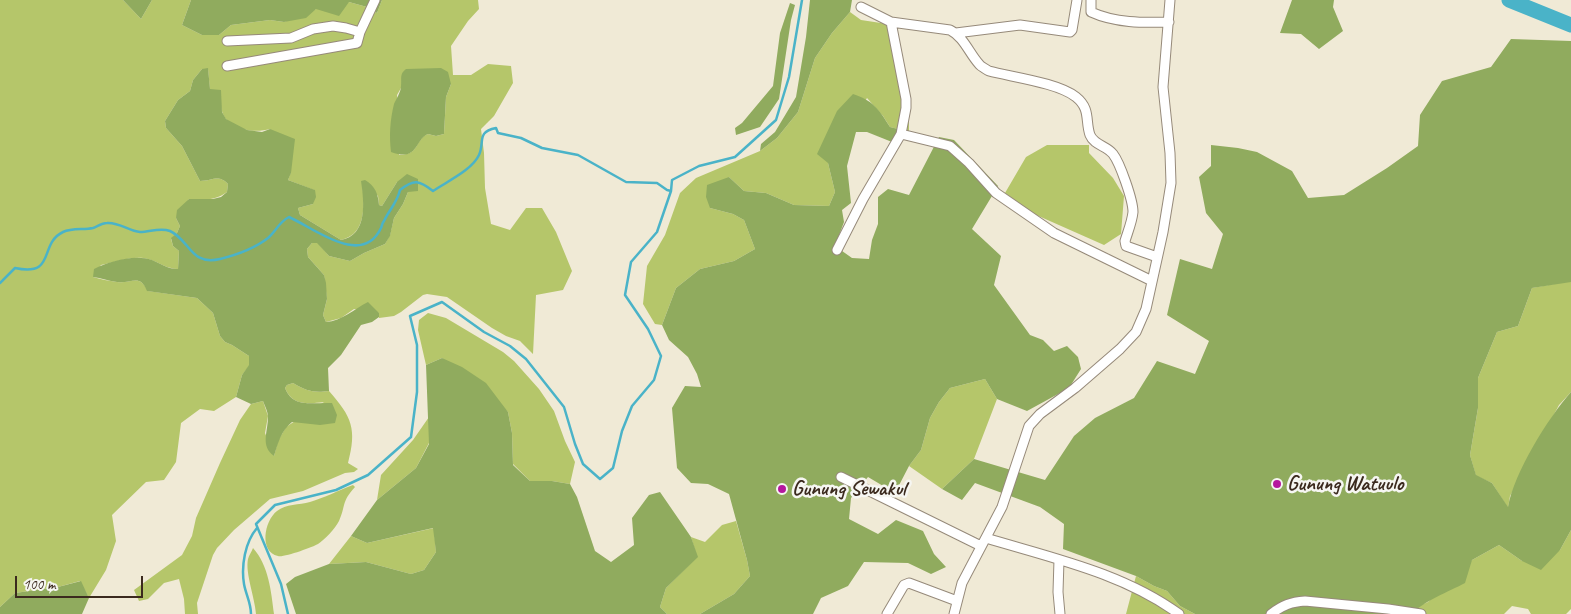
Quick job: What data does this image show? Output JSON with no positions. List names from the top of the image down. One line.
{"places":["Gunung Watuulo","Gunung Sewakul"],"scale_bar":"100 m"}
